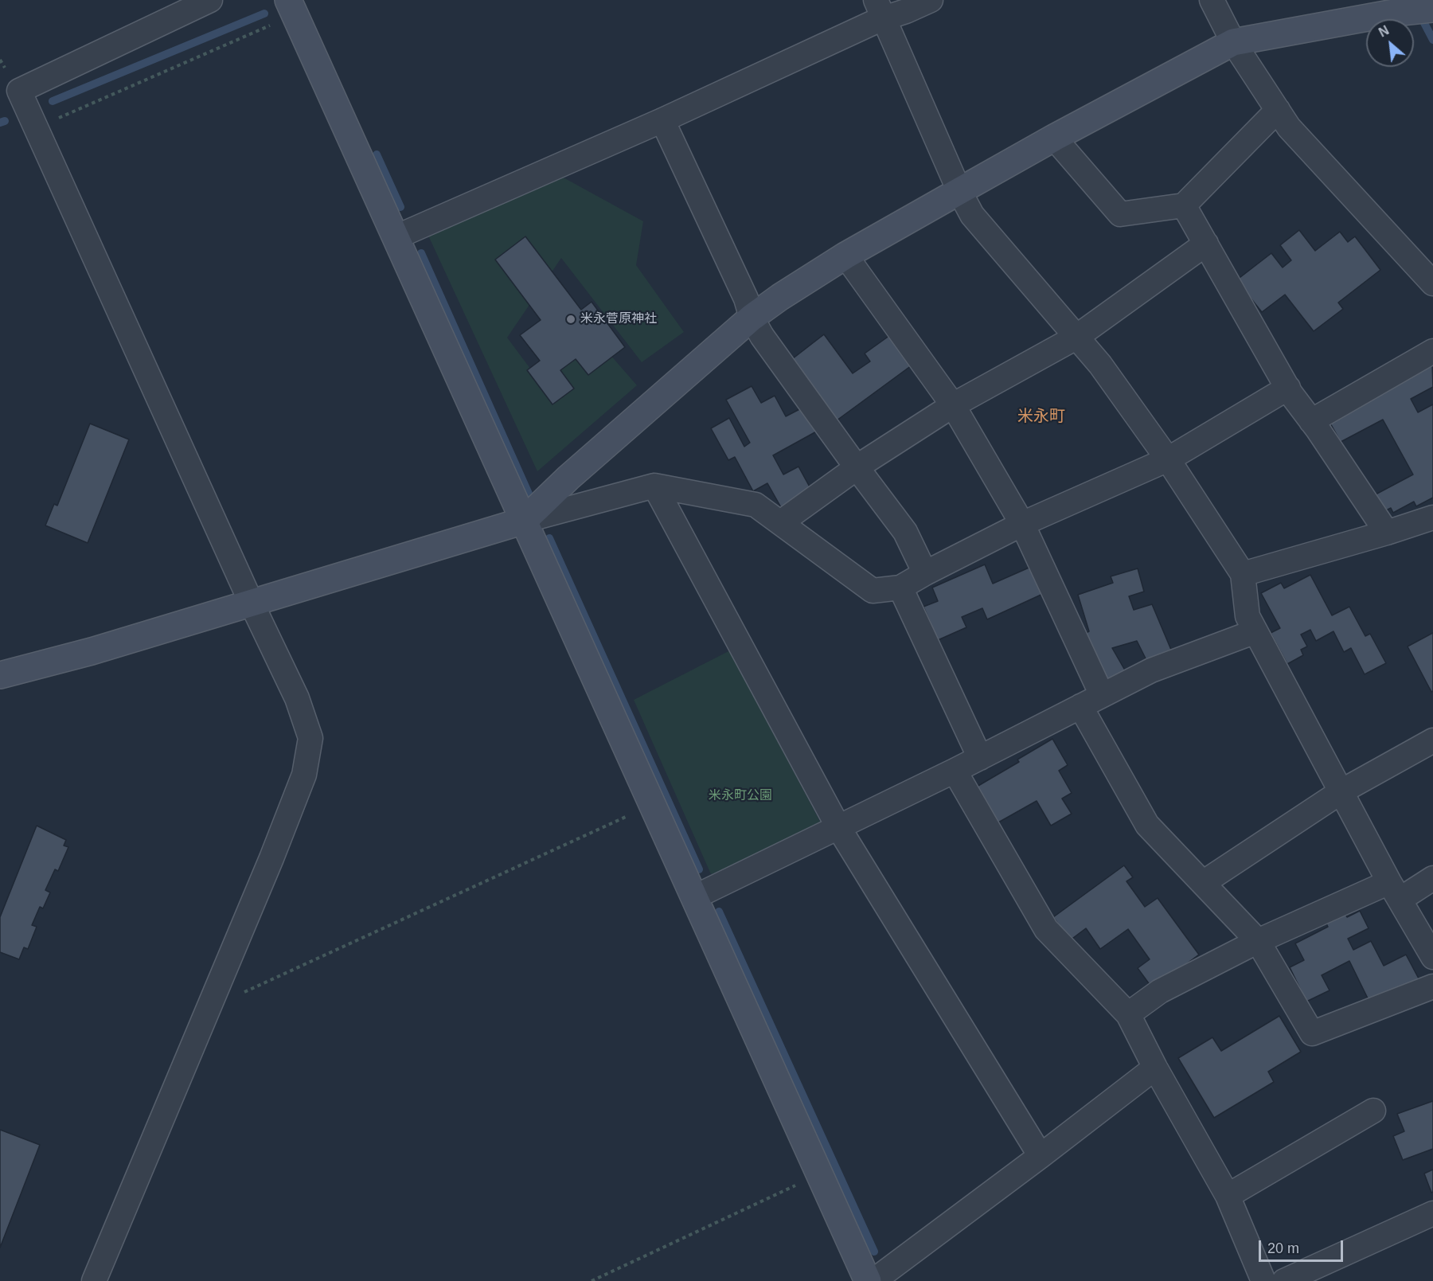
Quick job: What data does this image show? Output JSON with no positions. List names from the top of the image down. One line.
{"districts":["米永町"],"parks":["米永町公園"],"places":["米永菅原神社"],"scale_bar":"20 m","north":"top left"}
